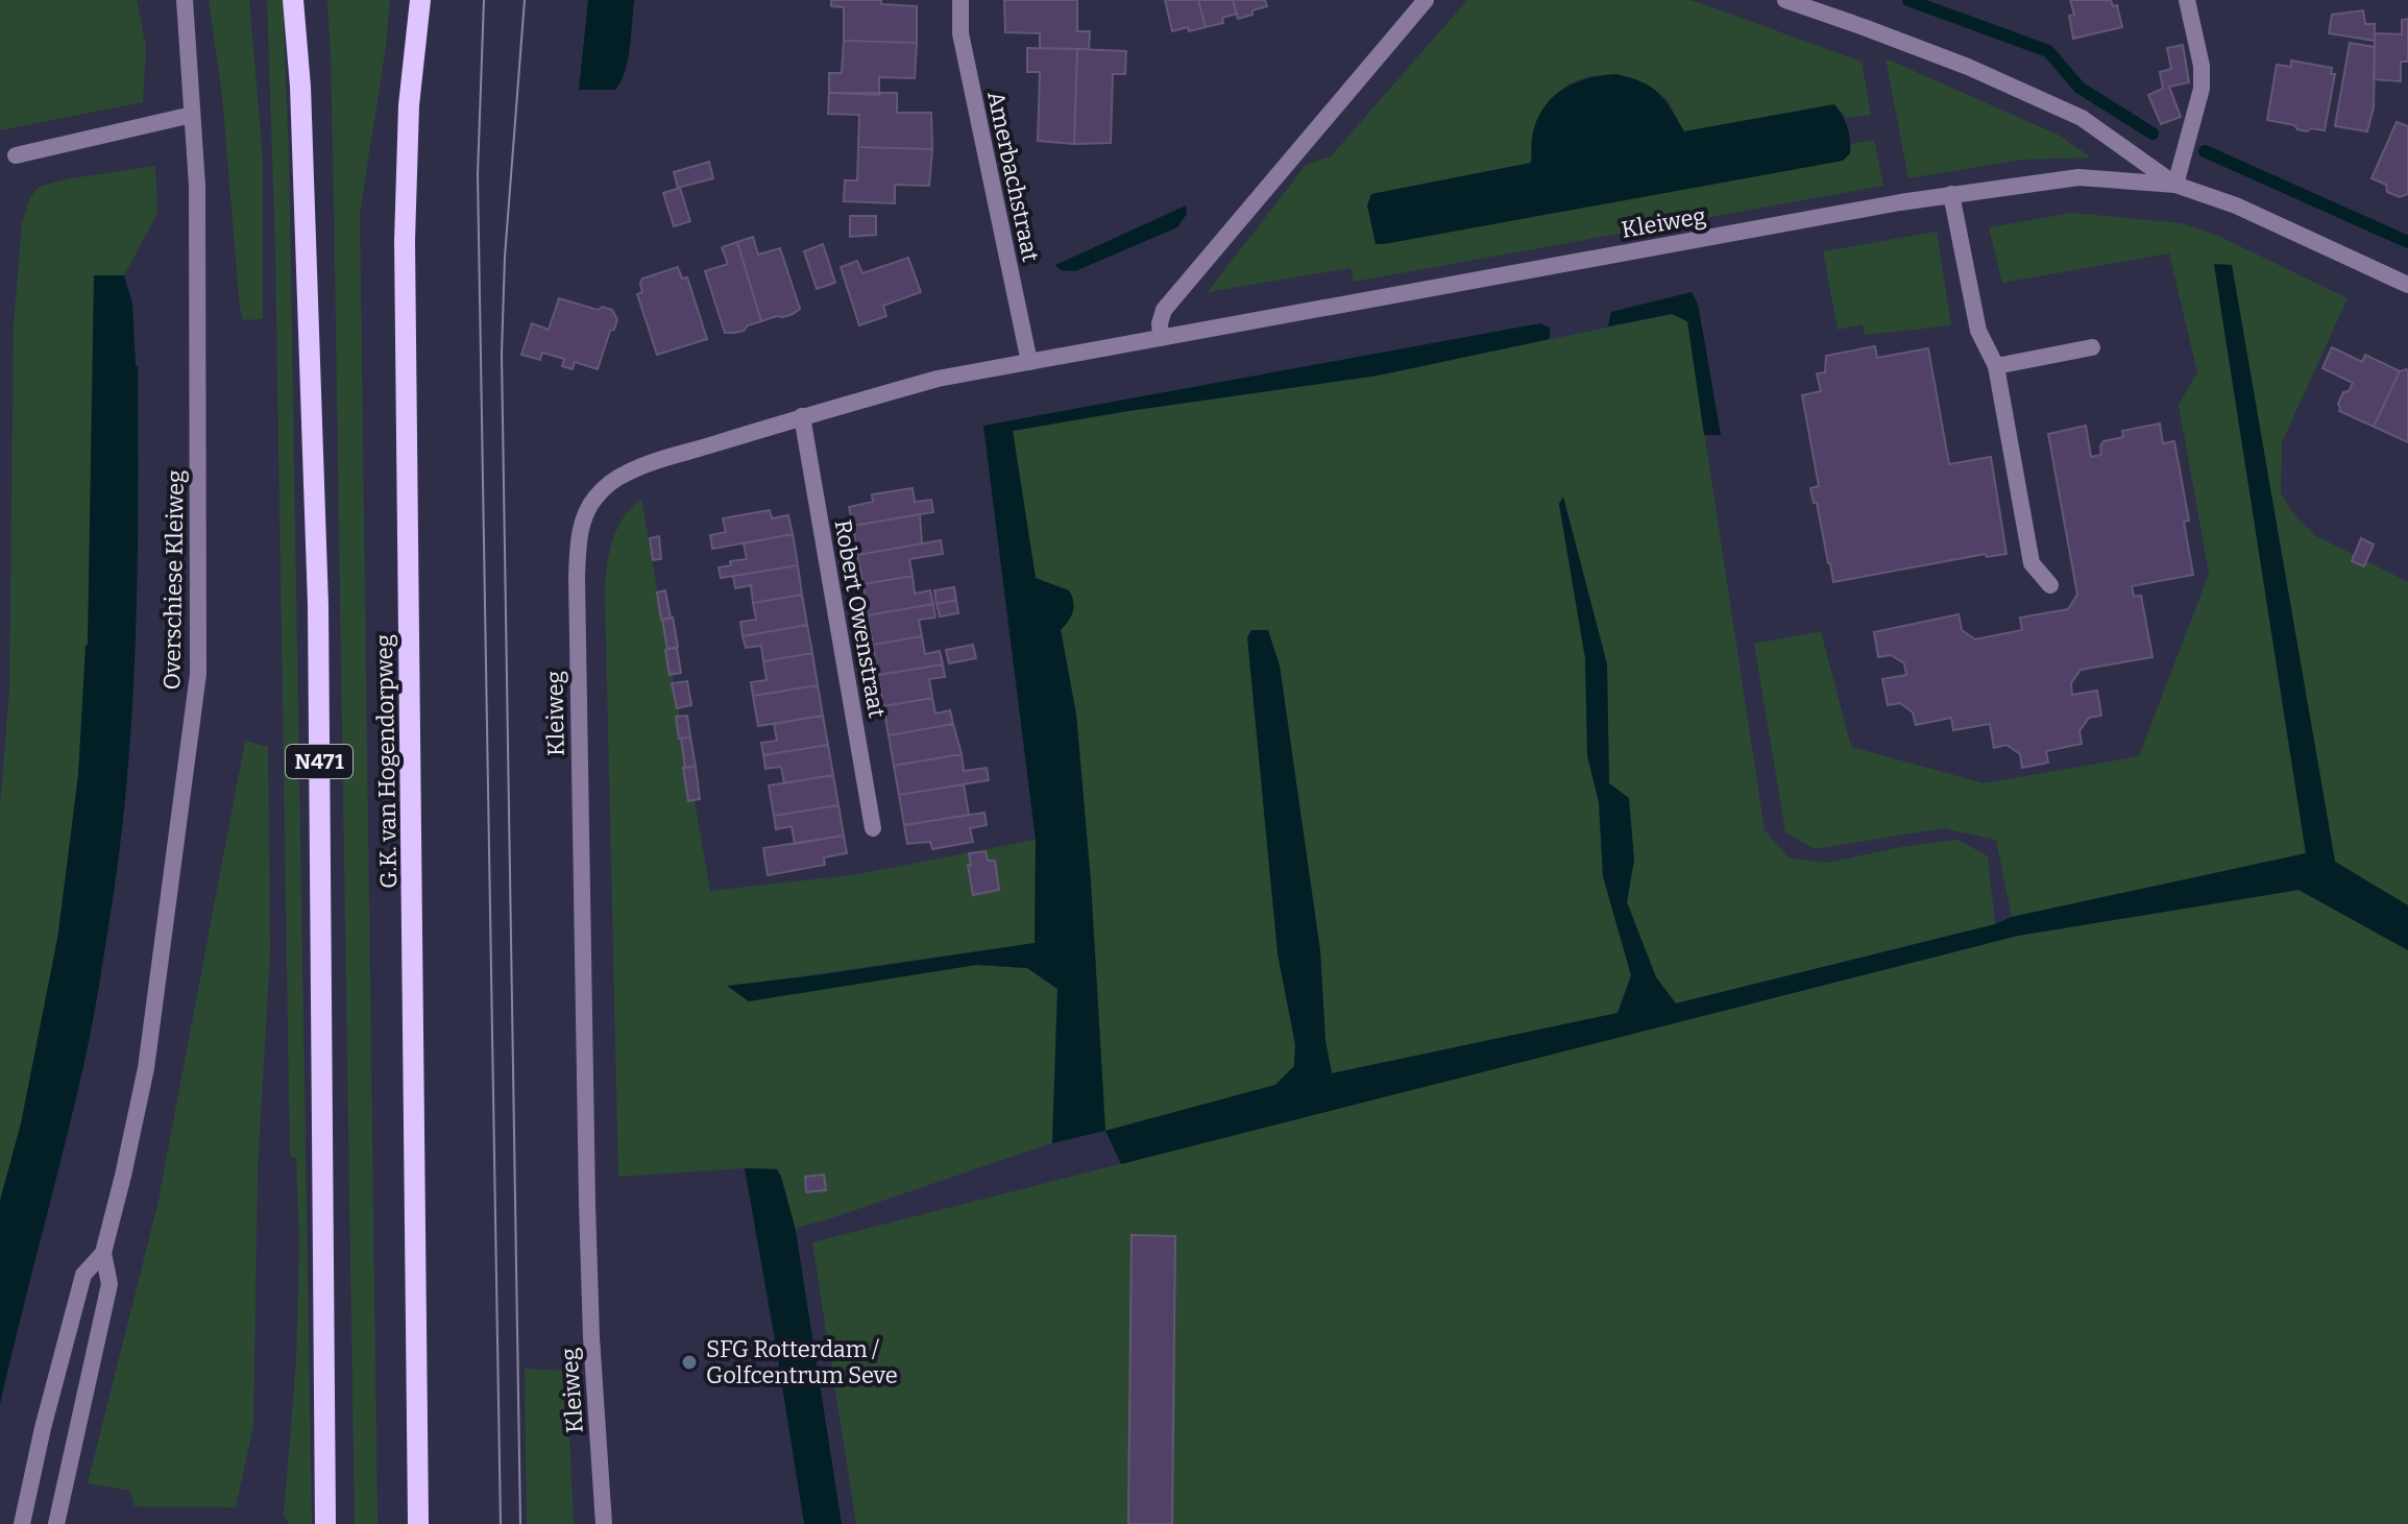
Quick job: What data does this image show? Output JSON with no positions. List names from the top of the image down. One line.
{"streets":{"main road":["N471","G.K. van Hogendorpweg"],"street":["Amerbachstraat","Kleiweg","Overschiese Kleiweg","Robert Owenstraat"]},"crossings":[["Amerbachstraat","Kleiweg"],["Kleiweg","Robert Owenstraat"]],"places":["SFG Rotterdam / Golfcentrum Seve"]}
